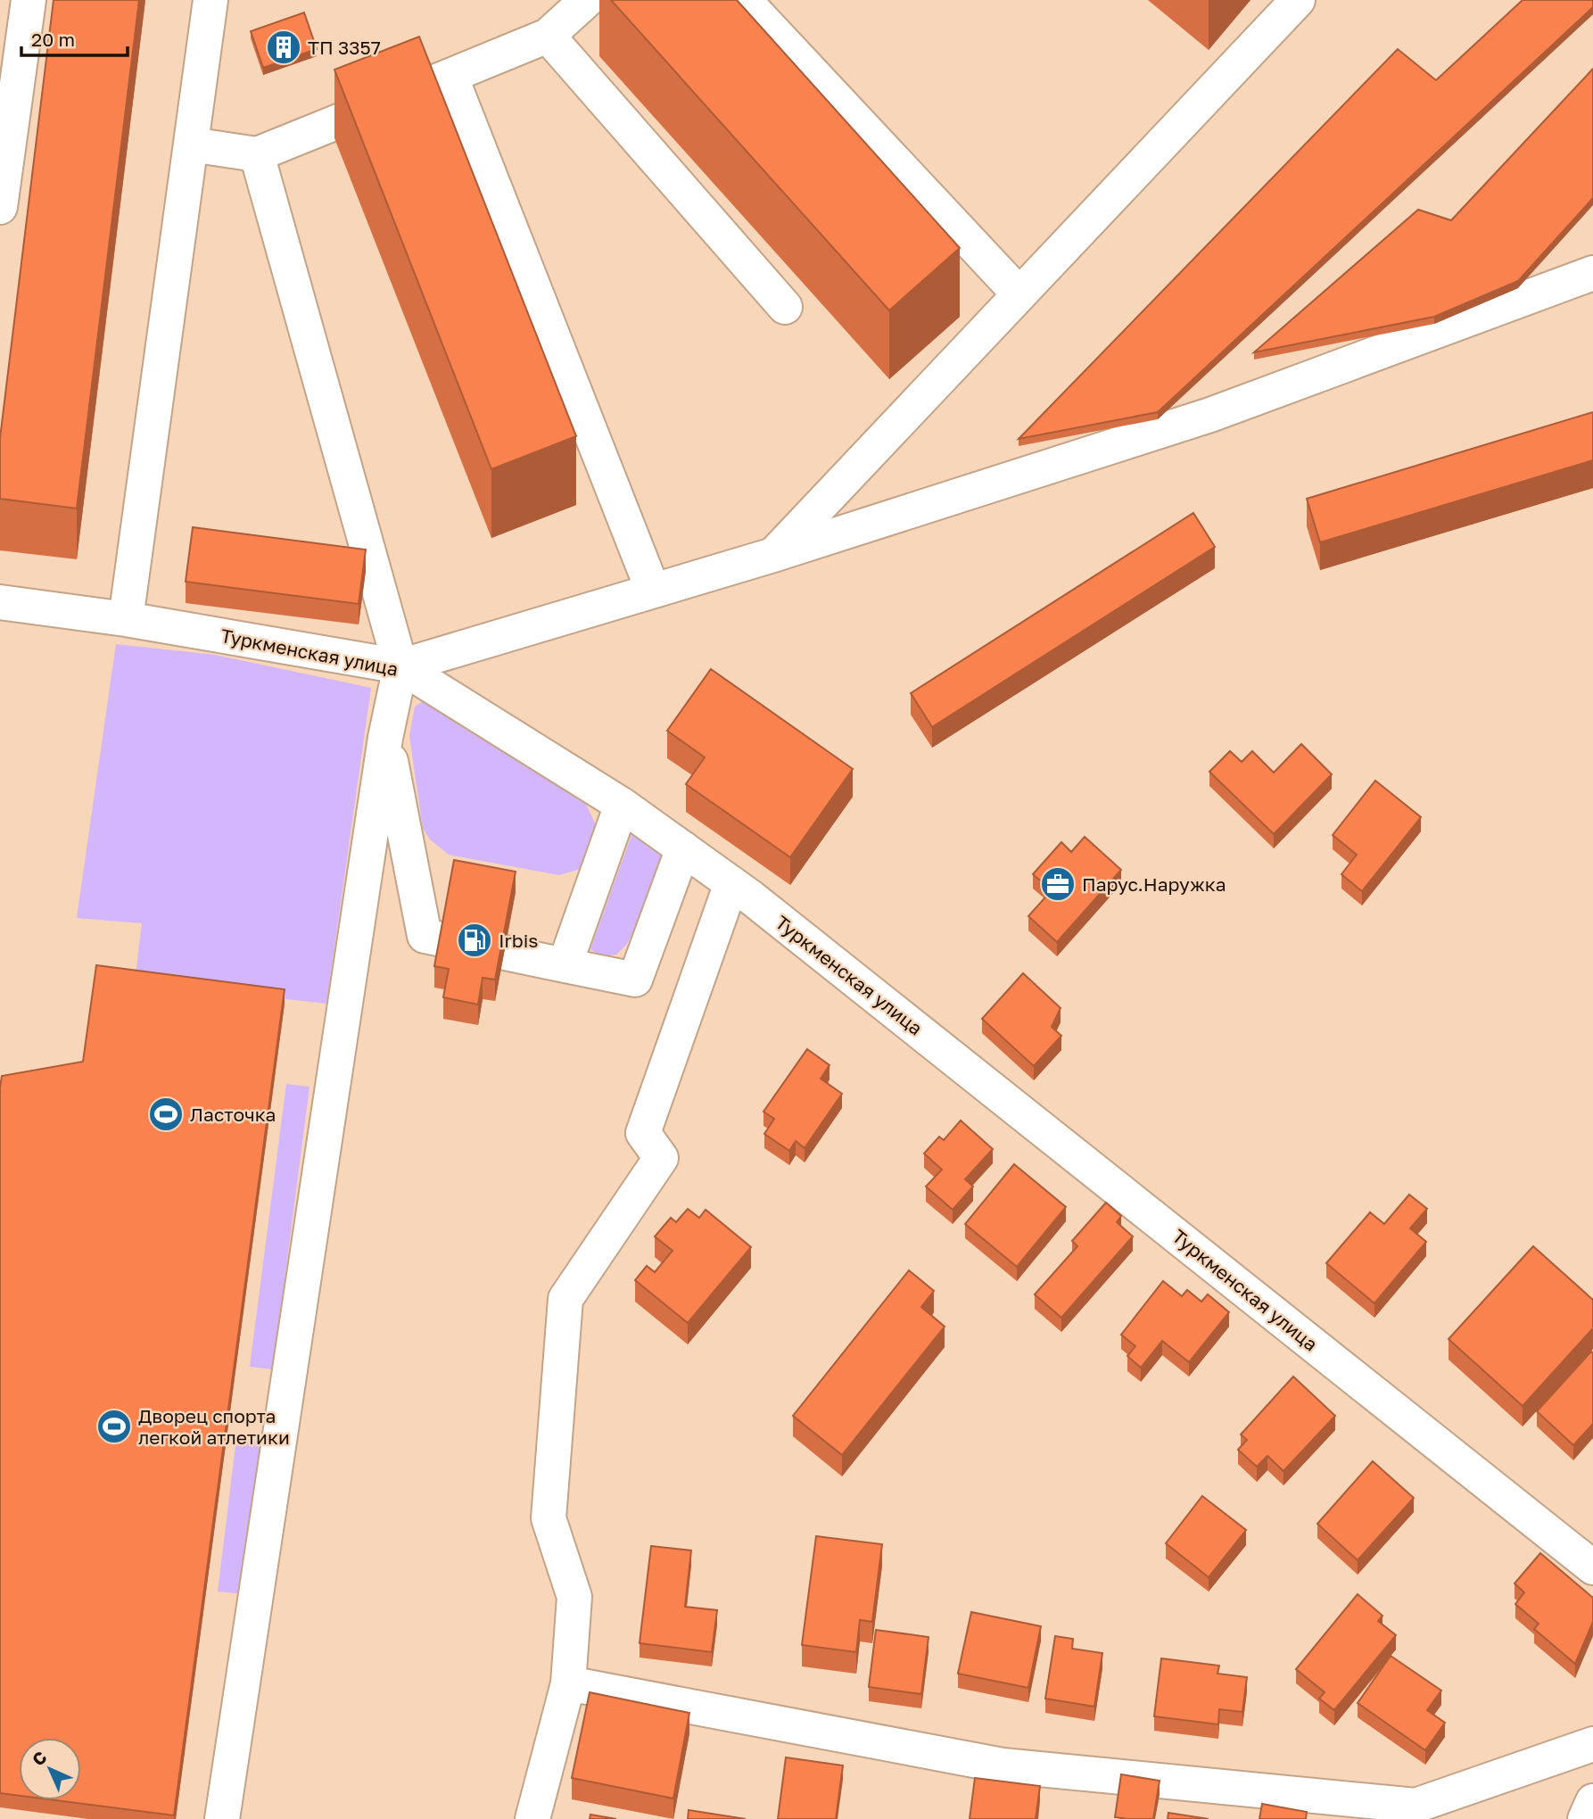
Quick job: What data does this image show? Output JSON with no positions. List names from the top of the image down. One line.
{"streets":{"street":["Туркменская улица"]},"places":{"building":["ТП 3357"],"office":["Парус.Наружка"],"fuel station":["Irbis"],"sports":["Ласточка","Дворец спорта легкой атлетики"]},"scale_bar":"20 m","north":"top left"}
